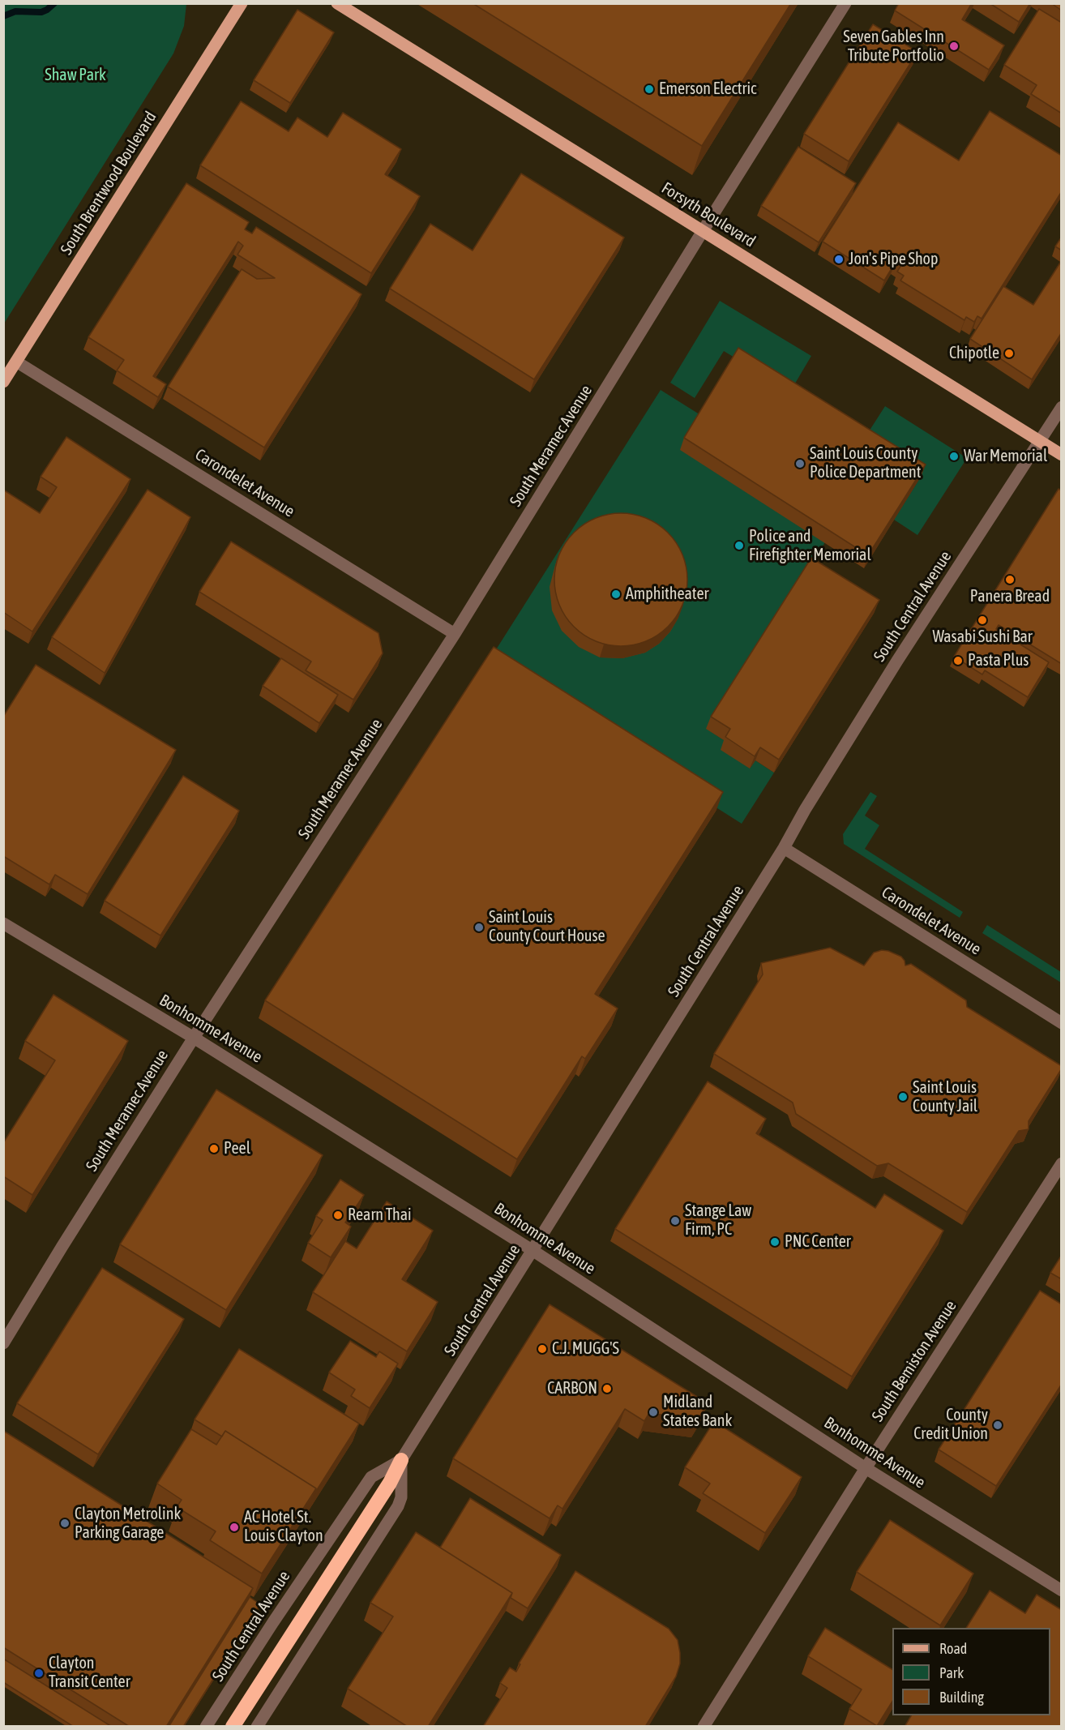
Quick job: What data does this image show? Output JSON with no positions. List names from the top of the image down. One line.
{"streets":{"main road":["South Brentwood Boulevard","Forsyth Boulevard"],"street":["South Meramec Avenue","Carondelet Avenue","South Central Avenue","Bonhomme Avenue","South Bemiston Avenue"]},"crossings":[["South Brentwood Boulevard","Carondelet Avenue"],["Forsyth Boulevard","South Meramec Avenue"],["Forsyth Boulevard","South Central Avenue"],["South Meramec Avenue","Carondelet Avenue"],["South Meramec Avenue","Bonhomme Avenue"],["Carondelet Avenue","South Central Avenue"],["South Central Avenue","Bonhomme Avenue"],["Bonhomme Avenue","South Bemiston Avenue"]],"parks":["Shaw Park"],"places":["Seven Gables Inn Tribute Portfolio","Emerson Electric","Jon's Pipe Shop","Chipotle","War Memorial","Saint Louis County Police Department","Police and Firefighter Memorial","Panera Bread","Amphitheater","Wasabi Sushi Bar","Pasta Plus","Saint Louis County Court House","Saint Louis County Jail","Peel","Rearn Thai","Stange Law Firm, PC","PNC Center","C.J. MUGG'S","CARBON","Midland States Bank","County Credit Union","Clayton Metrolink Parking Garage","AC Hotel St. Louis Clayton","Clayton Transit Center"],"legend":["Road","Park","Building"]}
